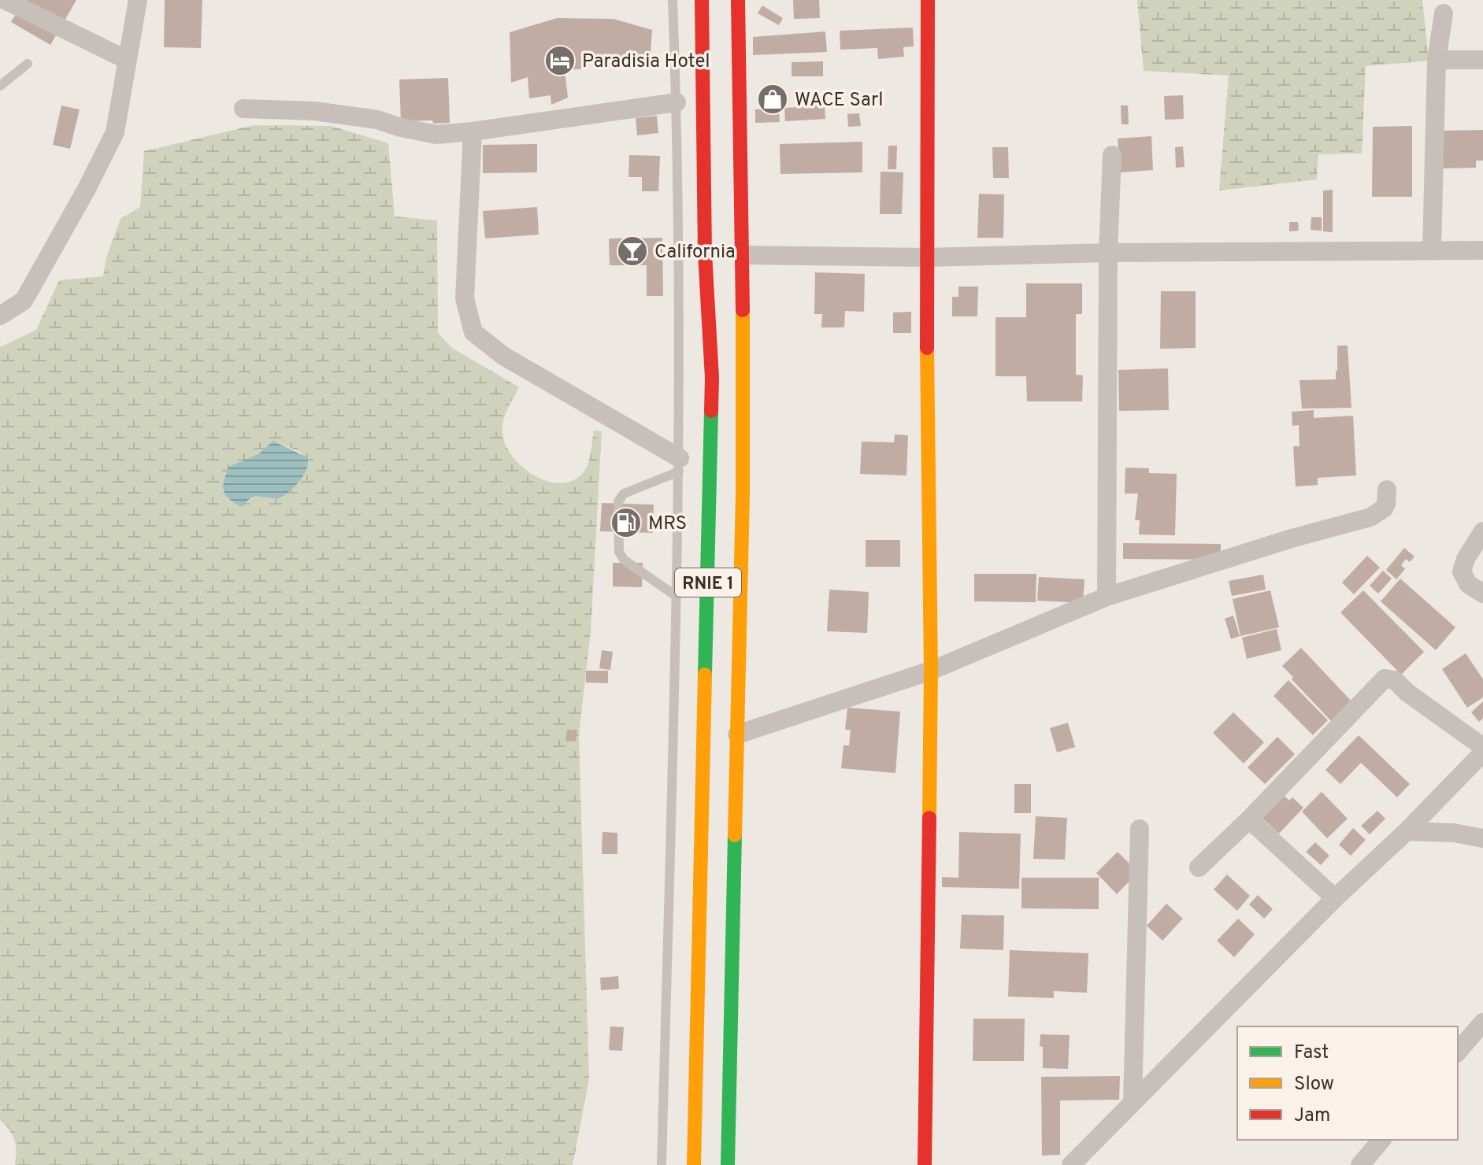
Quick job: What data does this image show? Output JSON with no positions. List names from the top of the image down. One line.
{"streets":{"main road":["RNIE 1"]},"places":{"hotel":["Paradisia Hotel"],"shop":["WACE Sarl"],"bar":["California"],"fuel station":["MRS"]},"legend":["Fast","Slow","Jam"]}
